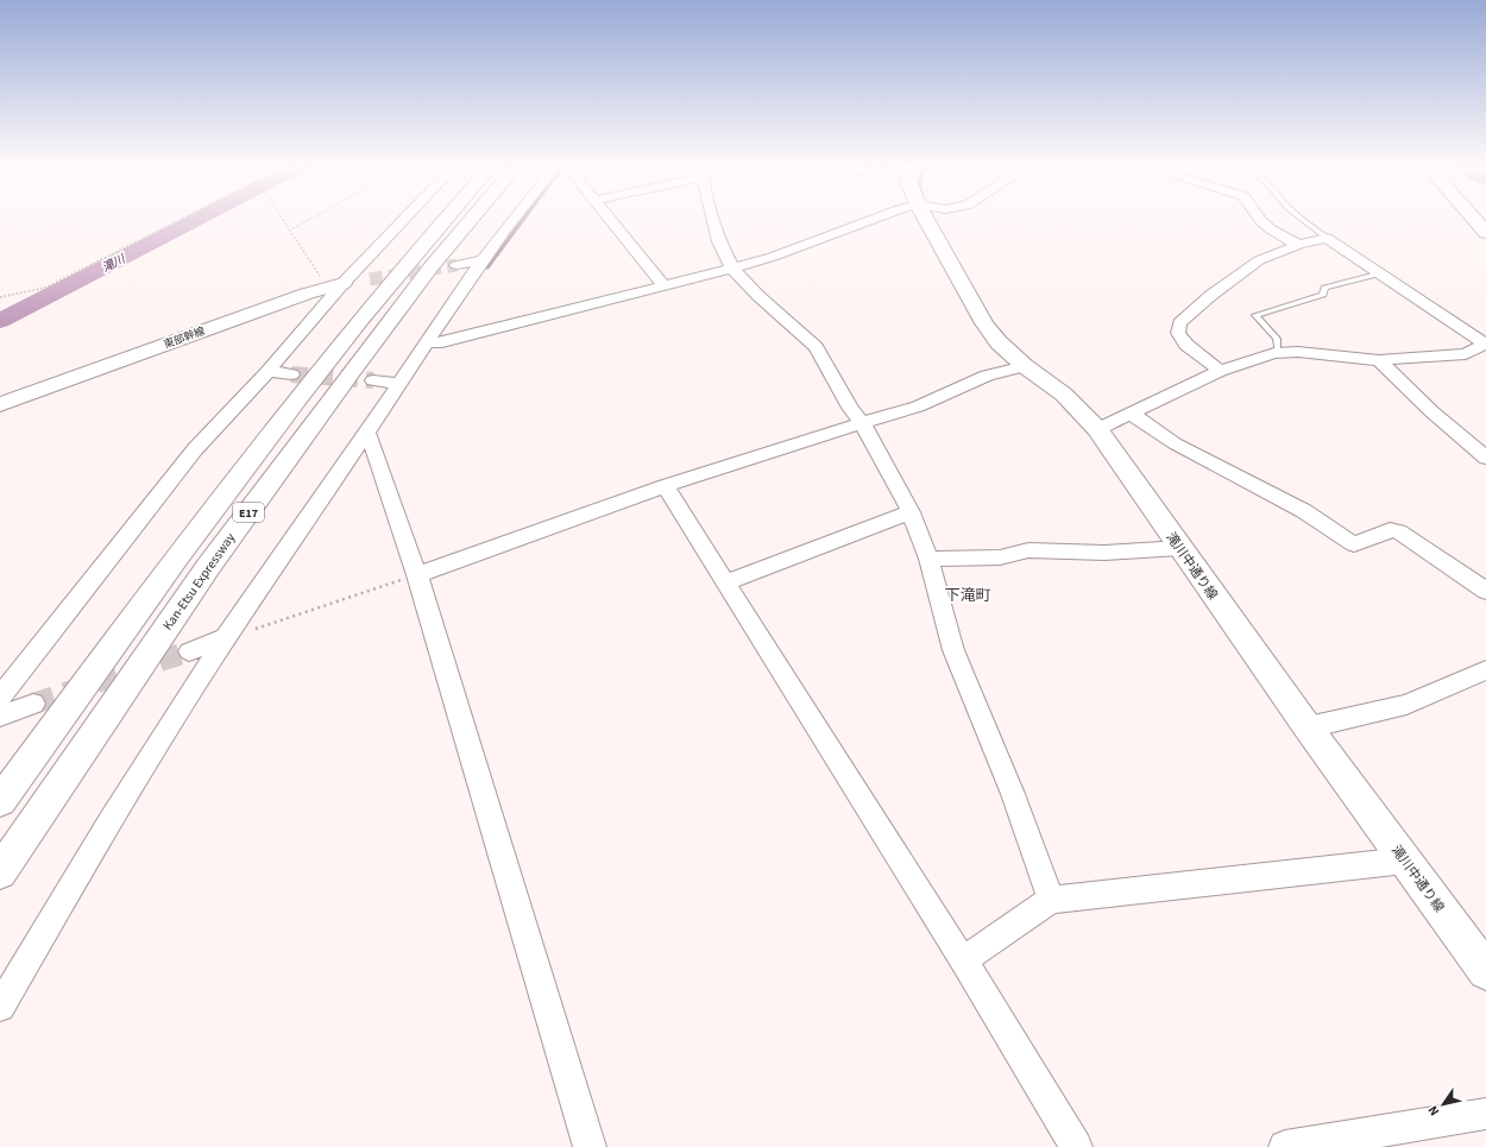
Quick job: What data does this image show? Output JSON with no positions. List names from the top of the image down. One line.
{"streets":{"main road":["東部幹線","E17","滝川中通り線","Kan-Etsu Expressway"]},"districts":["下滝町"],"water":["滝川"],"north":"bottom left"}
